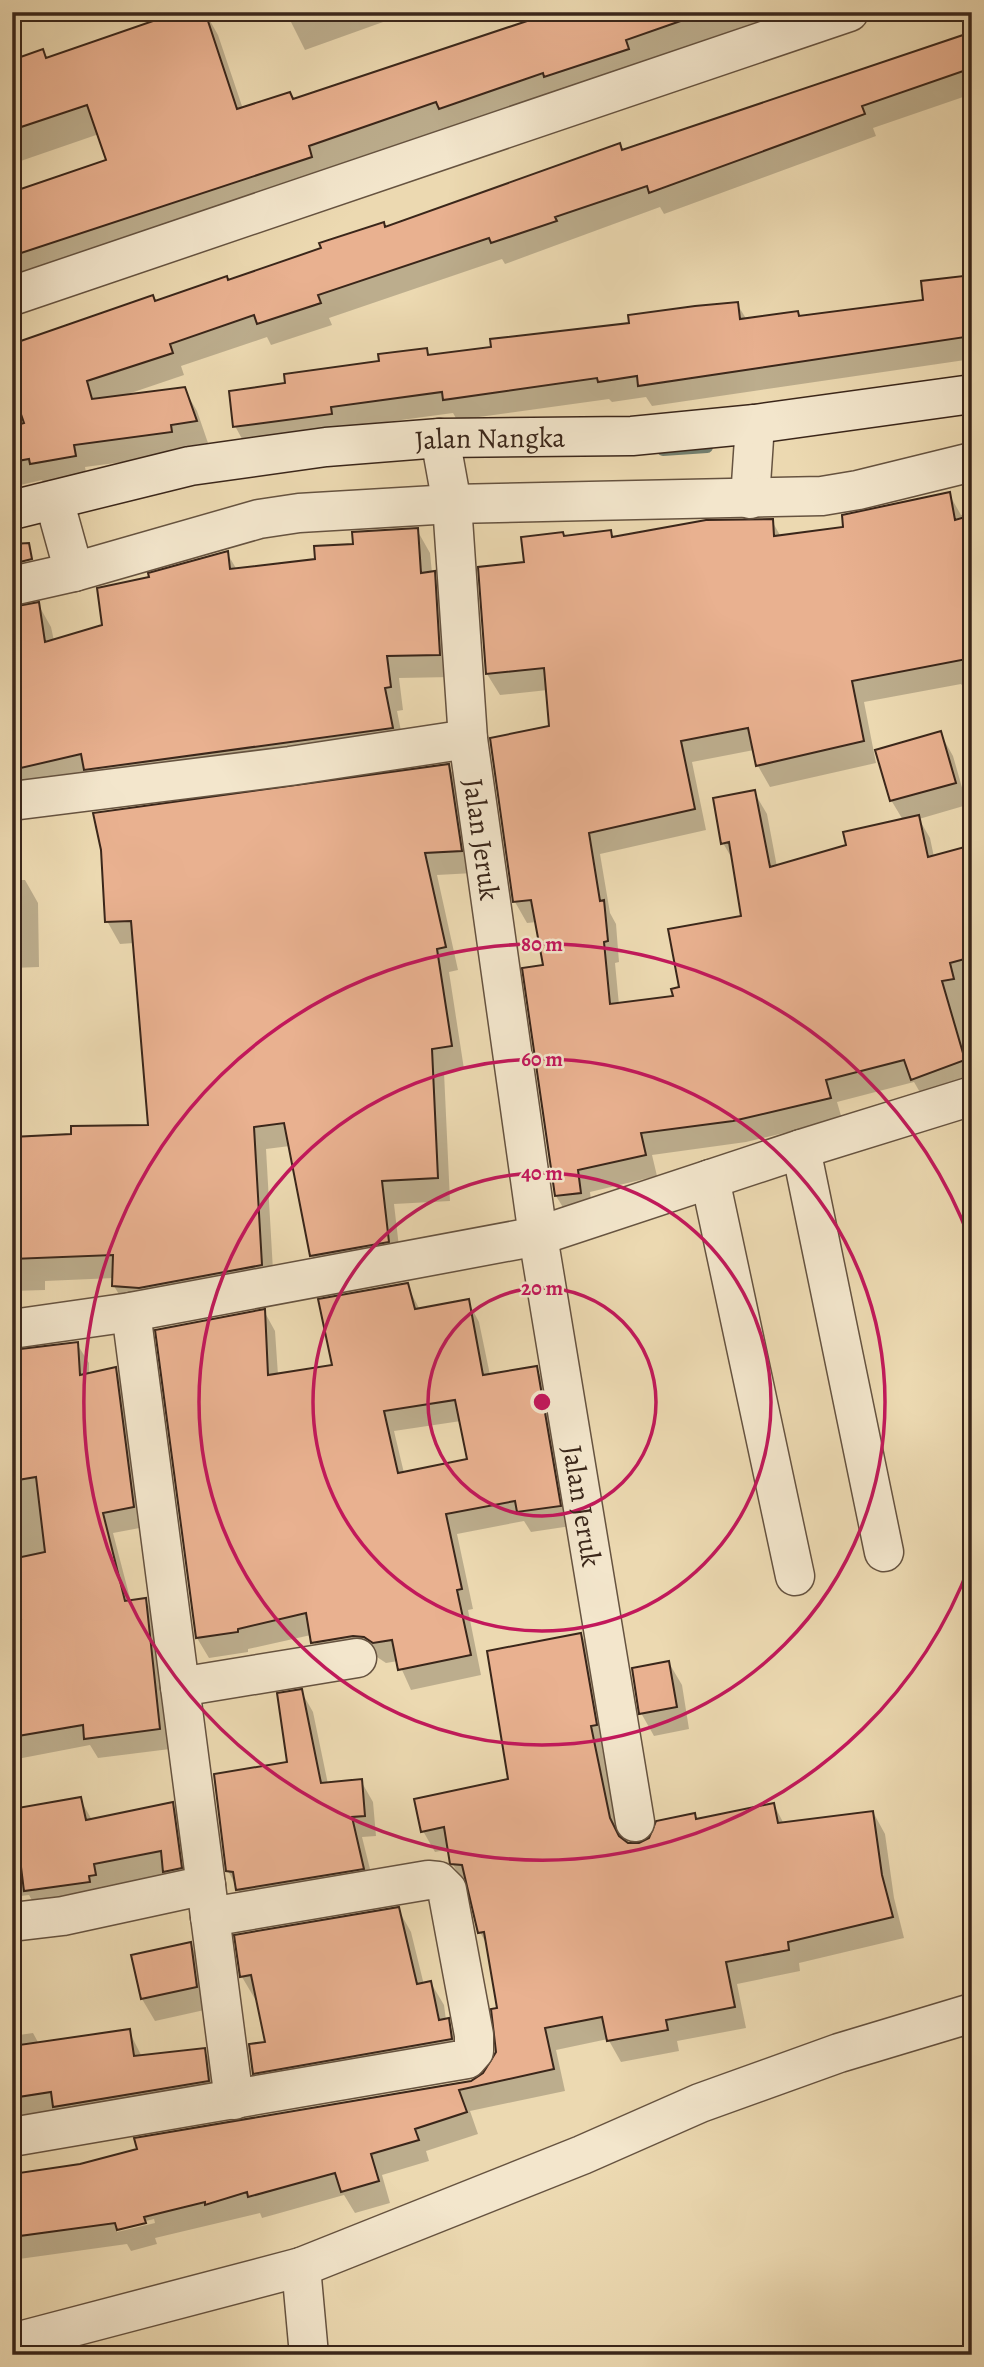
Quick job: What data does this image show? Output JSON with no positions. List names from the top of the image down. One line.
{"streets":{"street":["Jalan Nangka","Jalan Jeruk"]},"crossings":[["Jalan Nangka","Jalan Jeruk"]],"rings":["80 m","60 m","40 m","20 m"]}
